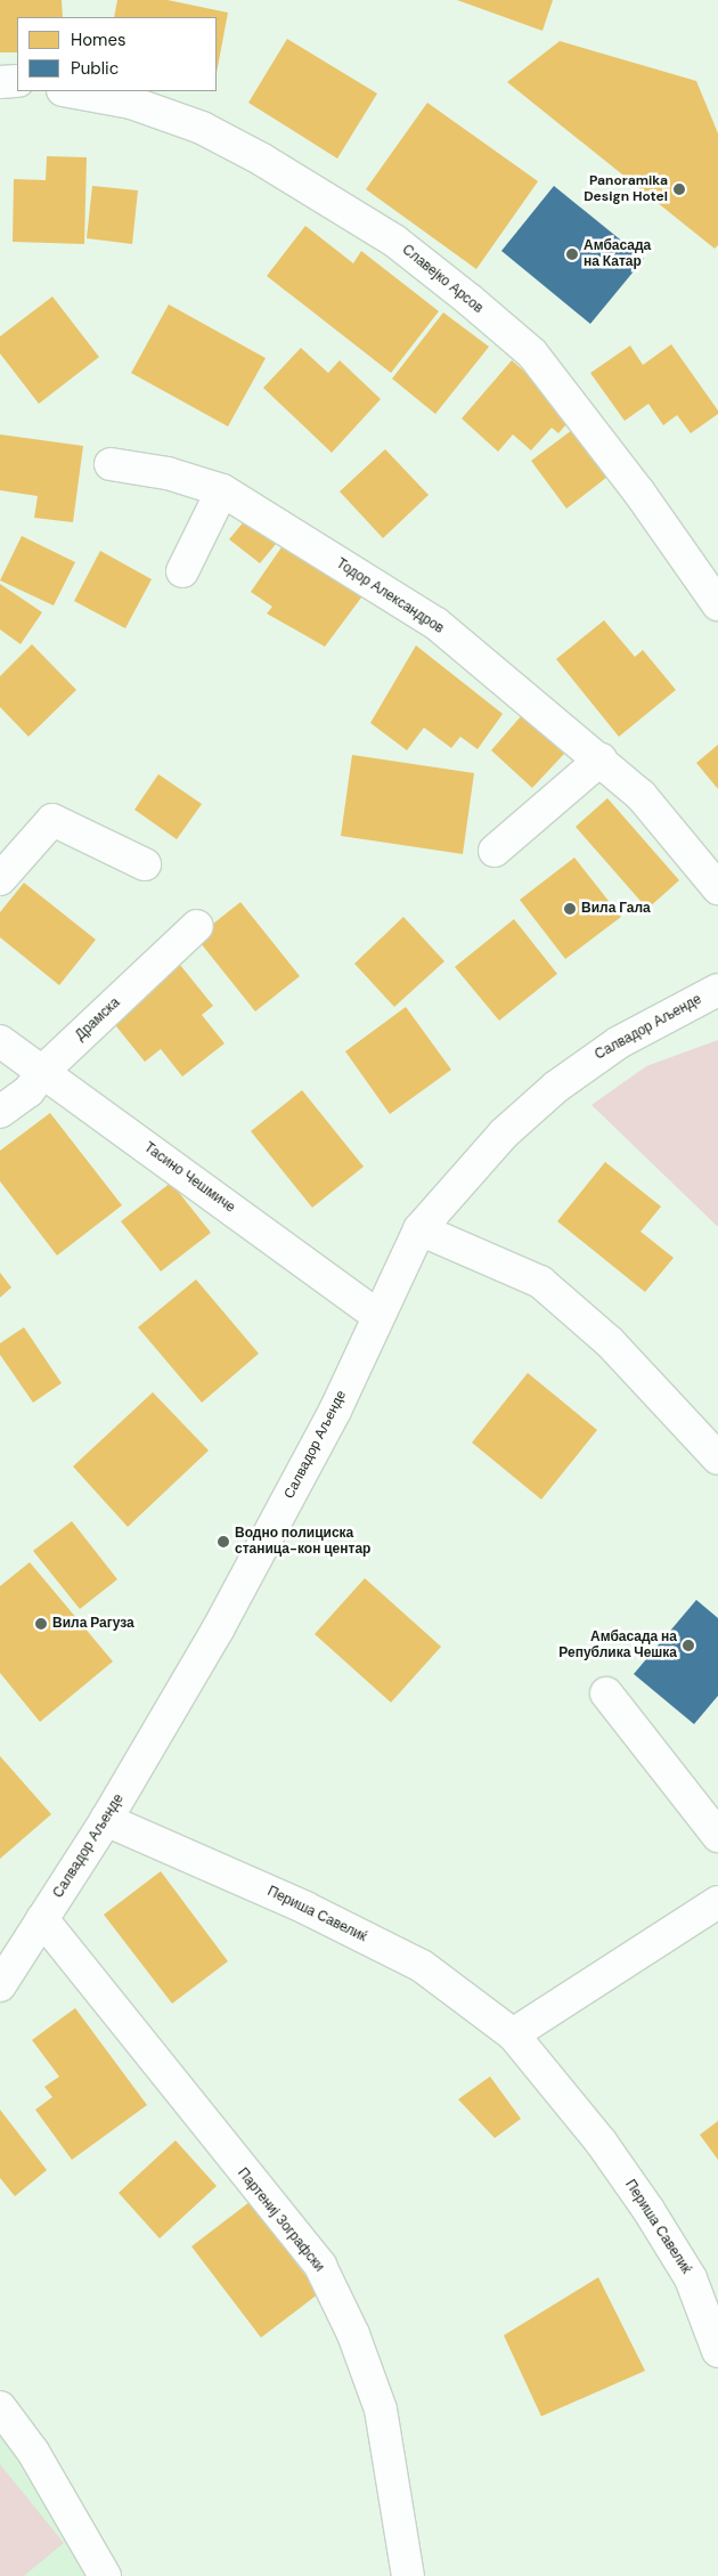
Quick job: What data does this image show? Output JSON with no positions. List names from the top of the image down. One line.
{"streets":{"street":["Славејко Арсов","Тодор Александров","Драмска","Салвадор Аљенде","Тасино Чешмиче","Периша Савелиќ","Партениј Зографски"]},"crossings":[["Драмска","Тасино Чешмиче"],["Салвадор Аљенде","Тасино Чешмиче"],["Салвадор Аљенде","Периша Савелиќ"],["Салвадор Аљенде","Партениј Зографски"]],"places":["Panoramika Design Hotel","Амбасада на Катар","Вила Гала","Водно полициска станица-кон центар","Вила Рагуза","Амбасада на Република Чешка"],"legend":["Homes","Public"]}
